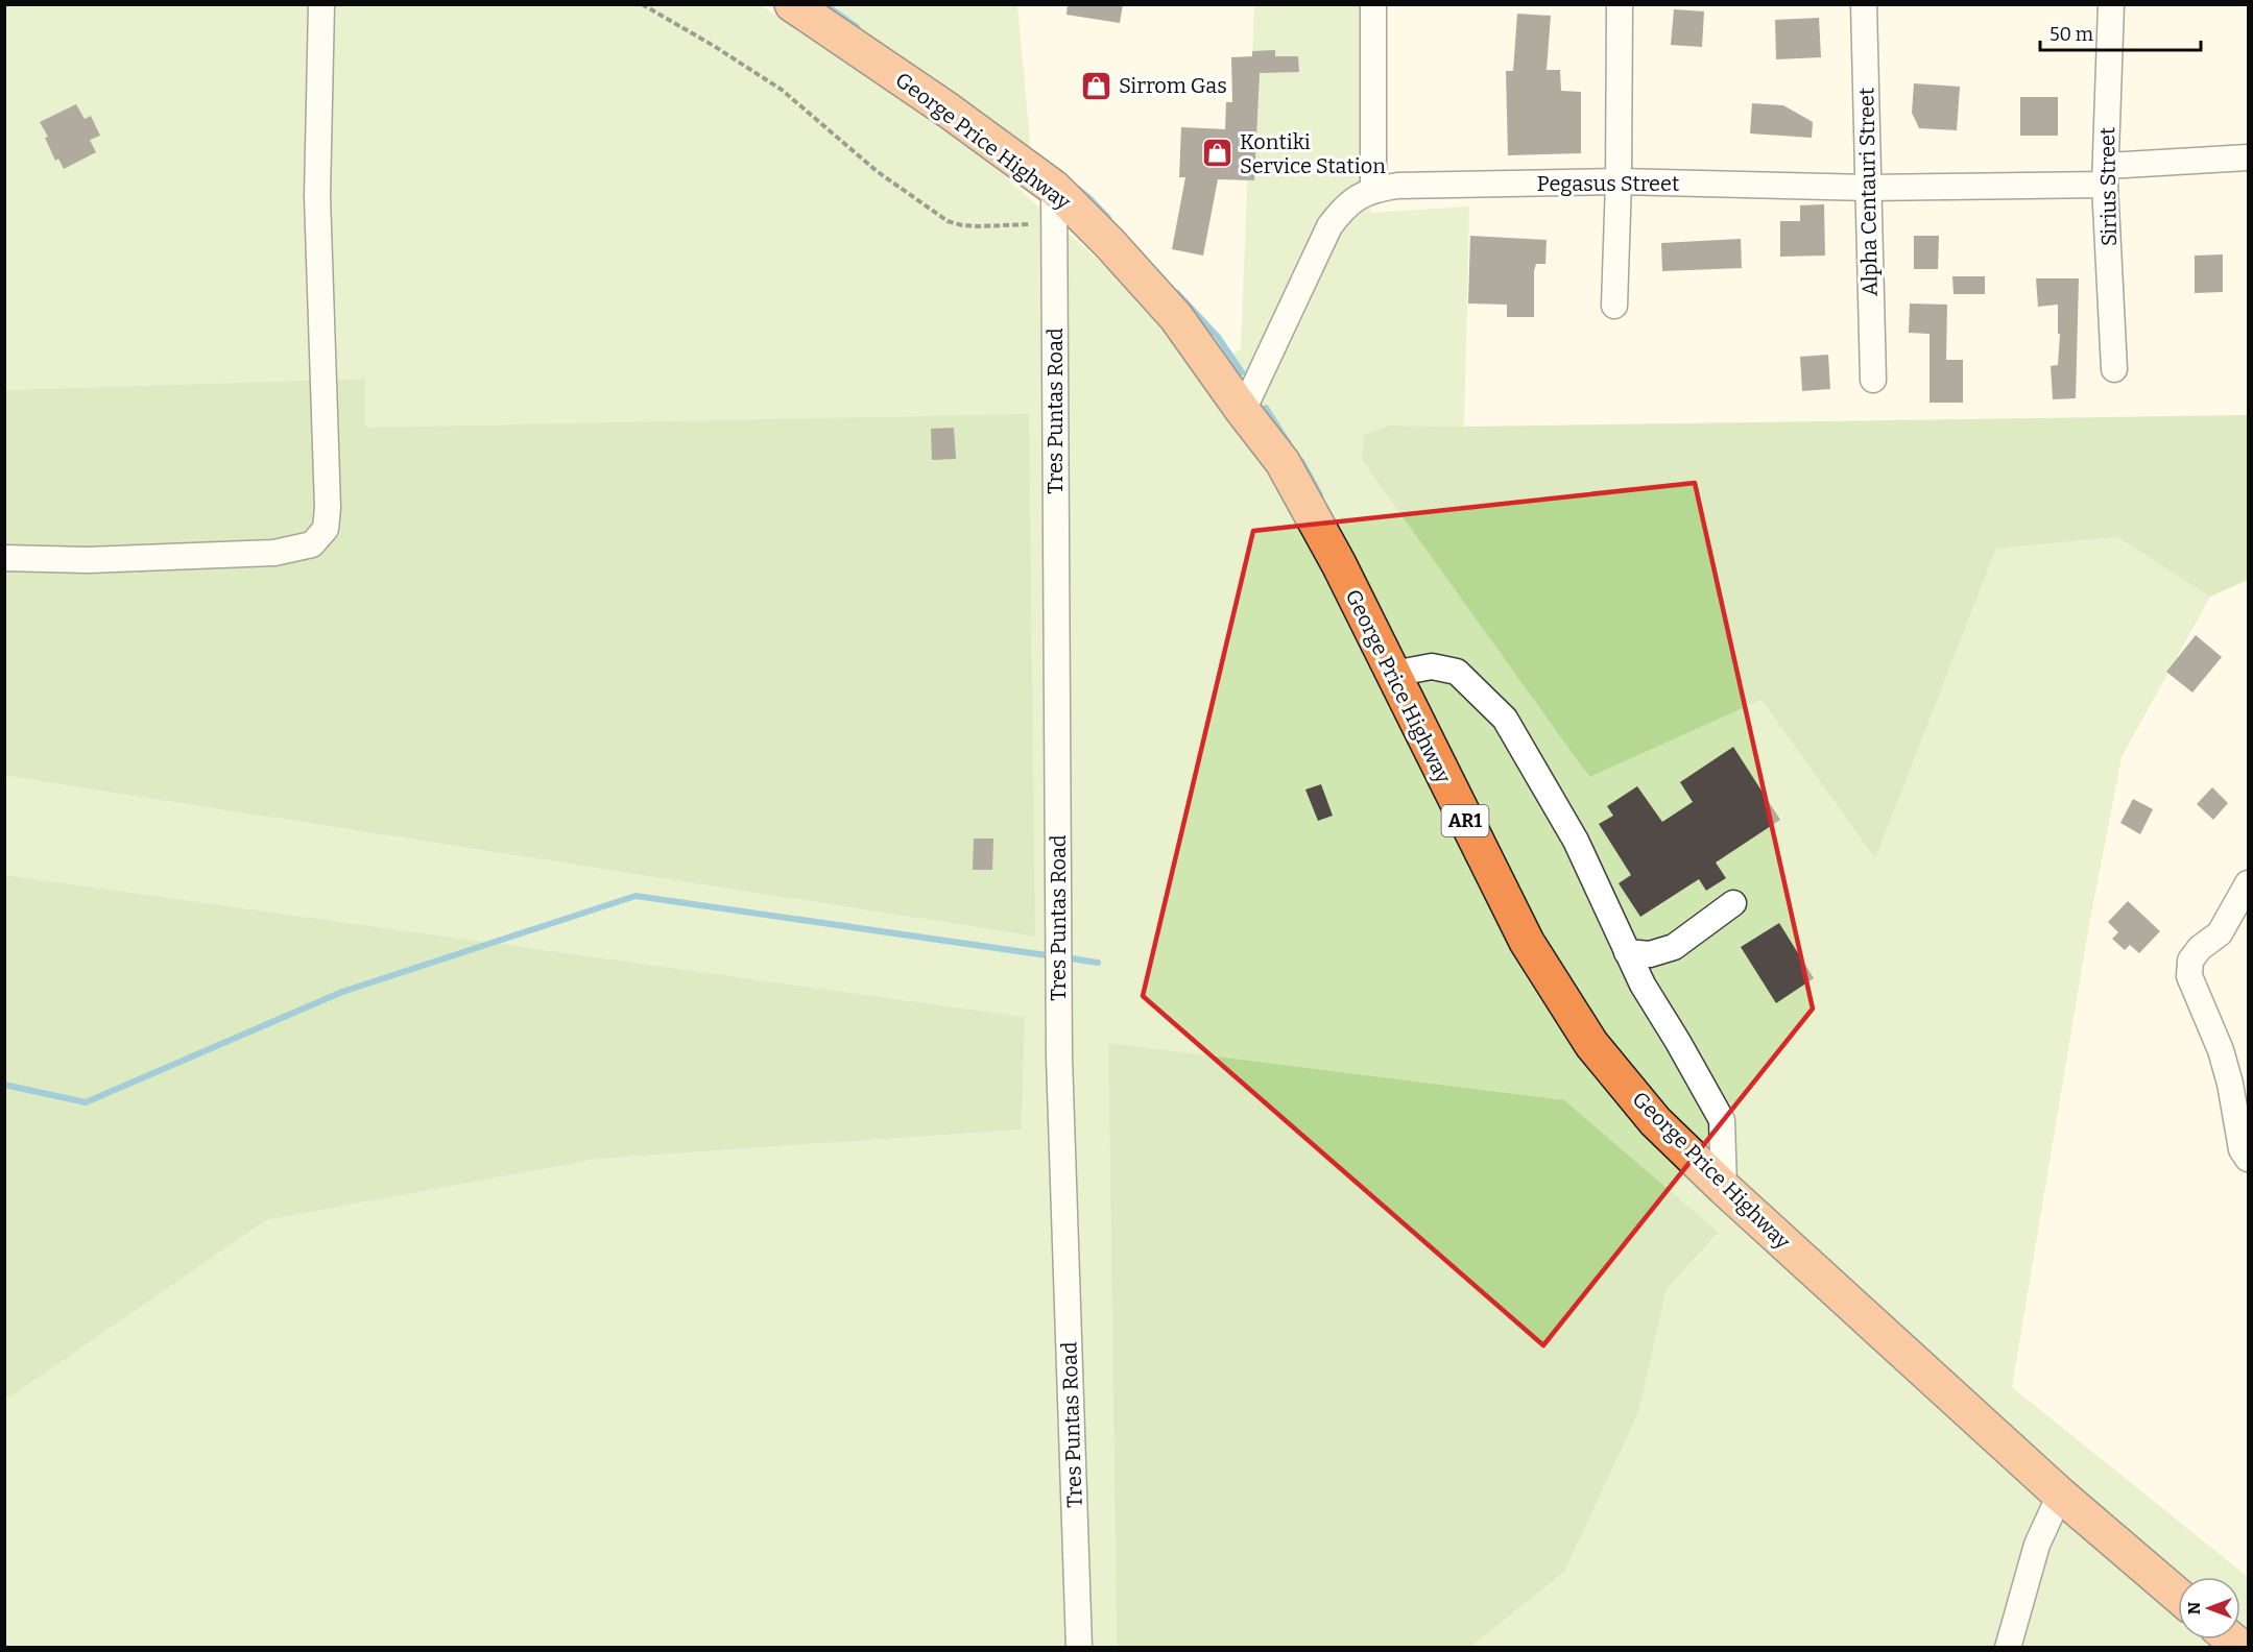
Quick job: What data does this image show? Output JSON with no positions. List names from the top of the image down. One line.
{"streets":{"highway":["George Price Highway","AR1"],"street":["Pegasus Street","Sirius Street","Alpha Centauri Street","Tres Puntas Road"]},"crossings":[["George Price Highway","Pegasus Street"],["George Price Highway","Tres Puntas Road"],["Pegasus Street","Sirius Street"],["Pegasus Street","Alpha Centauri Street"]],"places":{"shop":["Sirrom Gas","Kontiki Service Station"]},"scale_bar":"50 m","north":"left"}
